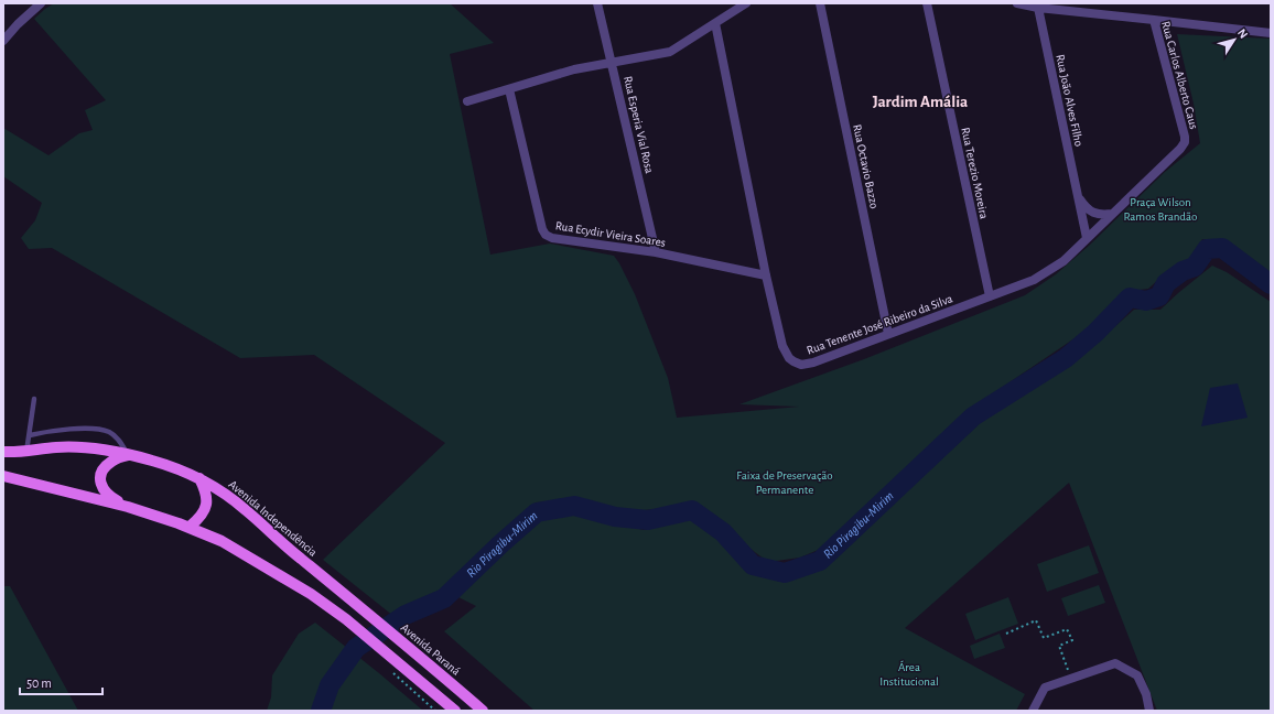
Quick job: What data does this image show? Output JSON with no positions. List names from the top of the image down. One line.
{"streets":{"main road":["Avenida Independência","Avenida Paraná"],"street":["Rua Carlos Alberto Caus","Rua João Alves Filho","Rua Esperia Vial Rosa","Rua Octavio Bazzo","Rua Terezio Moreira","Rua Ecydir Vieira Soares","Rua Tenente José Ribeiro da Silva"]},"crossings":[["Rua Carlos Alberto Caus","Rua João Alves Filho"],["Rua Carlos Alberto Caus","Rua Tenente José Ribeiro da Silva"],["Rua João Alves Filho","Rua Tenente José Ribeiro da Silva"],["Rua Esperia Vial Rosa","Rua Ecydir Vieira Soares"],["Rua Octavio Bazzo","Rua Tenente José Ribeiro da Silva"],["Rua Terezio Moreira","Rua Tenente José Ribeiro da Silva"],["Rua Ecydir Vieira Soares","Rua Tenente José Ribeiro da Silva"],["Avenida Independência","Avenida Paraná"]],"districts":["Jardim Amália"],"water":["Rio Piragibu-Mirim"],"parks":["Praça Wilson Ramos Brandão","Faixa de Preservação Permanente","Área Institucional"],"scale_bar":"50 m","north":"top right"}
